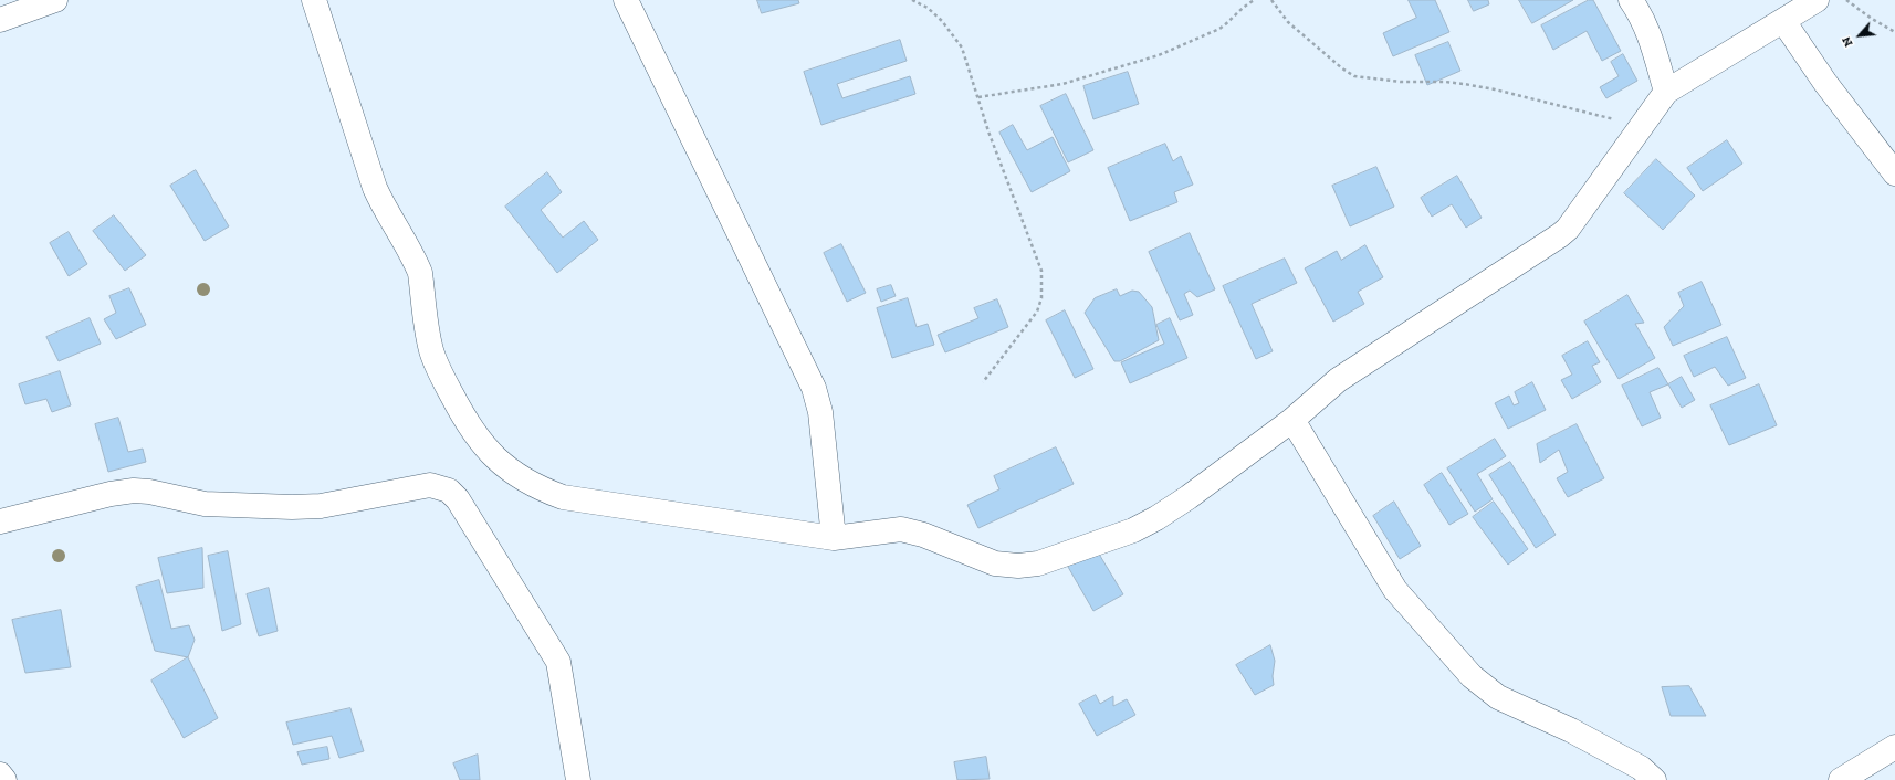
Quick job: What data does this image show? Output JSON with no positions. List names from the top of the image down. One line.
{"north":"bottom left"}
